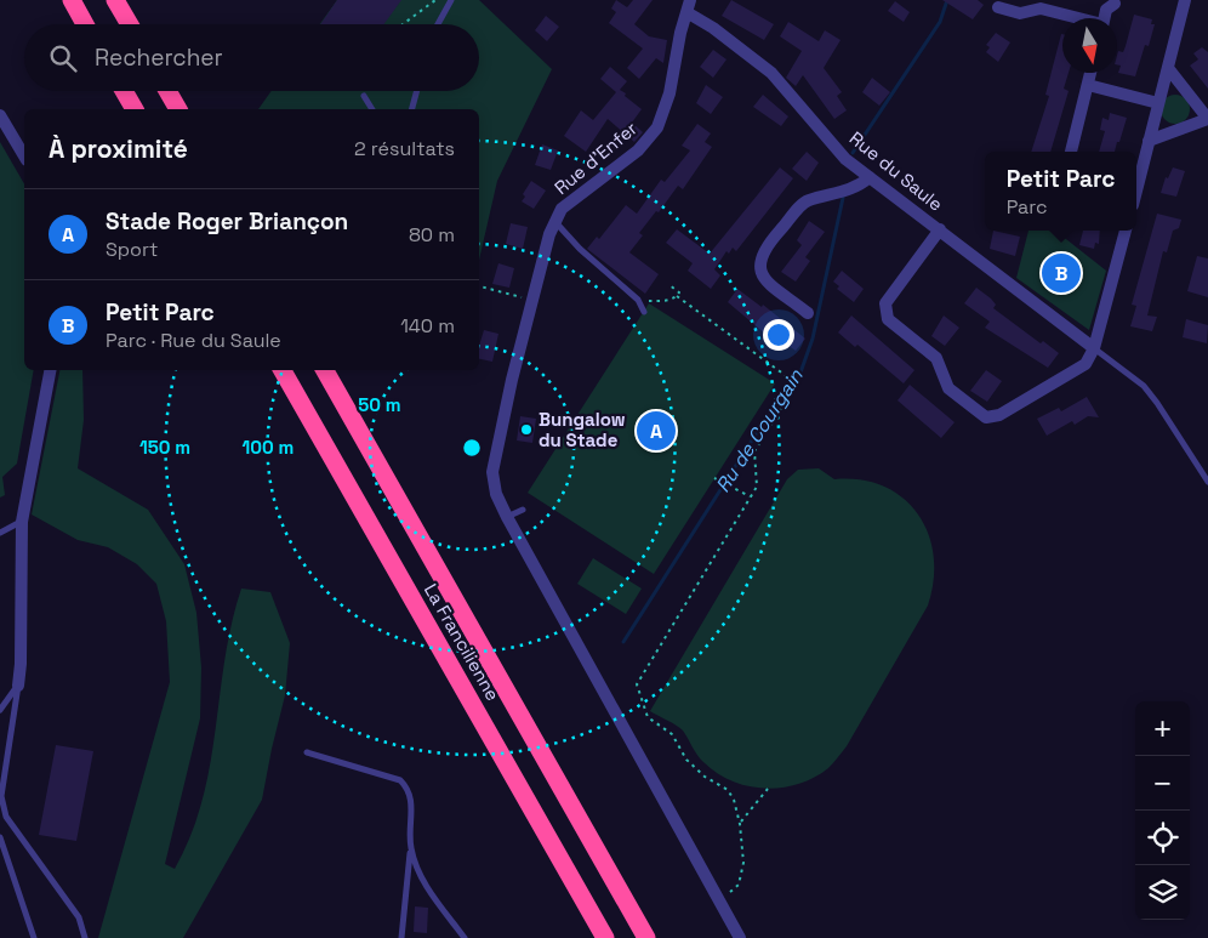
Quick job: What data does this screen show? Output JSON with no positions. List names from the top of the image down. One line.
{"streets":{"highway":["La Francilienne"],"street":["Rue d'Enfer","Rue du Saule"]},"crossings":[["Rue d'Enfer","Rue du Saule"]],"water":["Ru de Courgain"],"places":["Bungalow du Stade"],"north":"bottom","page":{"search":"Rechercher","heading":["À proximité","2 résultats"],"popup":["Petit Parc","Parc"],"list":[{"mark":"A","name":"Stade Roger Briançon","note":"Sport","value":"80 m"},{"mark":"B","name":"Petit Parc","note":"Parc · Rue du Saule","value":"140 m"}],"pins":["B","A"],"map_buttons":["+","−"]},"rings":["50 m","150 m","100 m"]}
